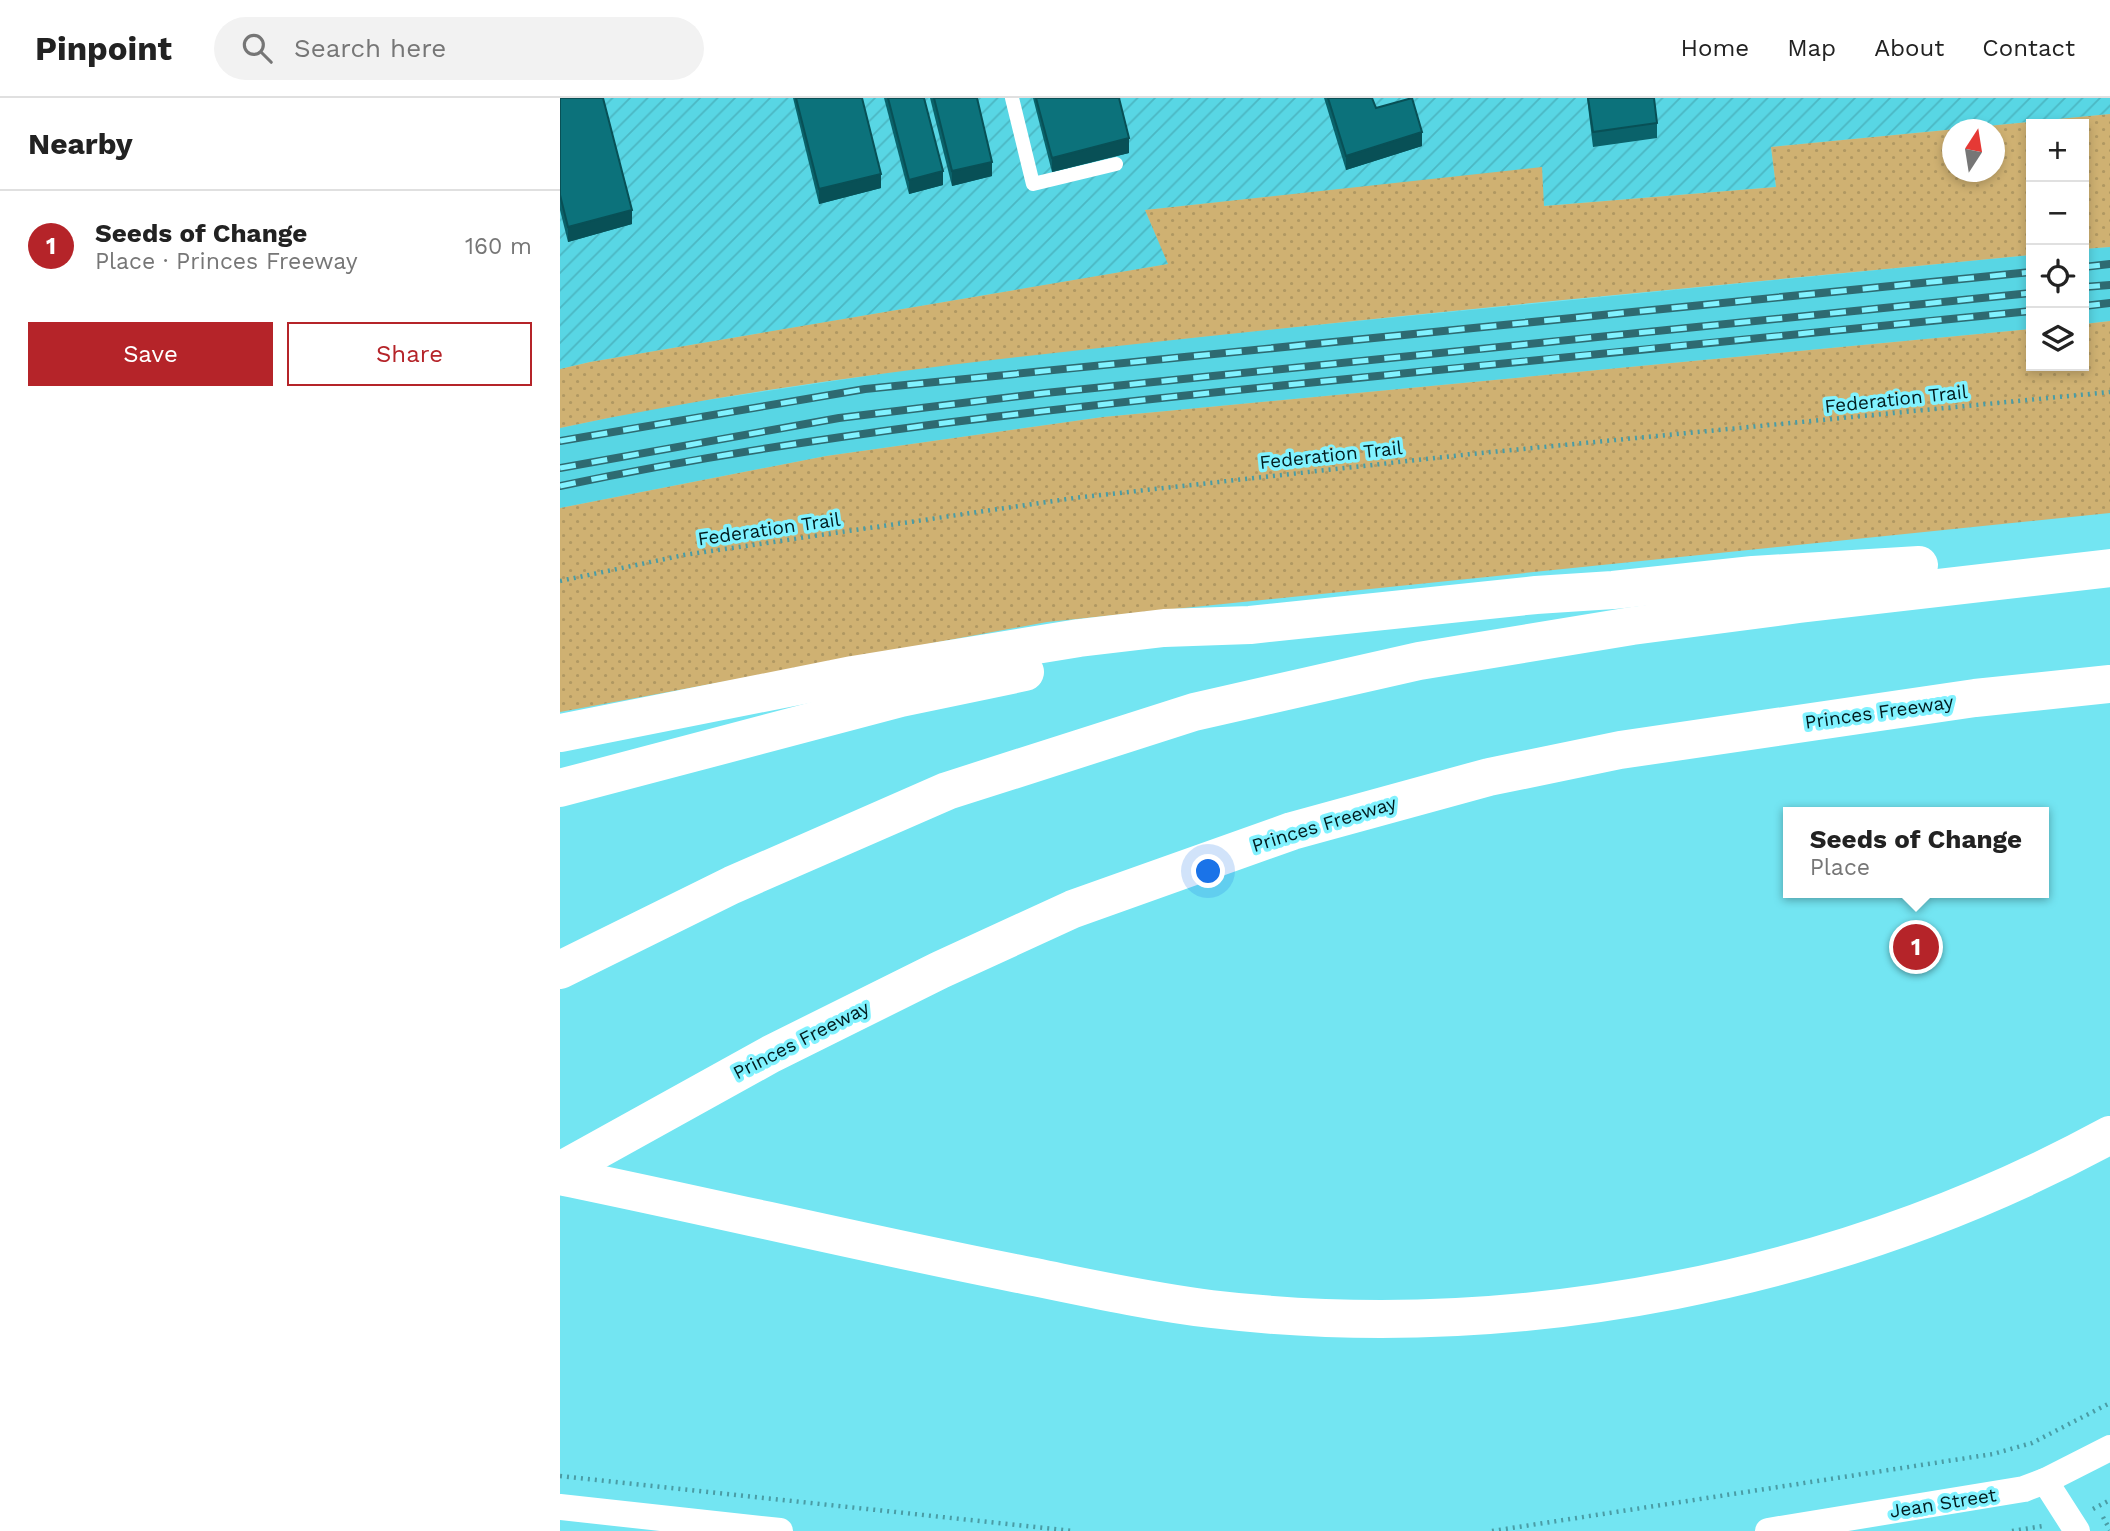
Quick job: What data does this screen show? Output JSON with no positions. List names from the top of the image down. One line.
{"streets":{"highway":["Princes Freeway"],"street":["Jean Street"],"path":["Federation Trail"]},"north":"top","page":{"header":"Pinpoint","search":"Search here","nav":["Home","Map","About","Contact"],"heading":"Nearby","map_buttons":["+","−"],"list":[{"mark":"1","name":"Seeds of Change","note":"Place · Princes Freeway","value":"160 m"}],"buttons":["Save","Share"],"popup":["Seeds of Change","Place"],"pins":"1"}}
